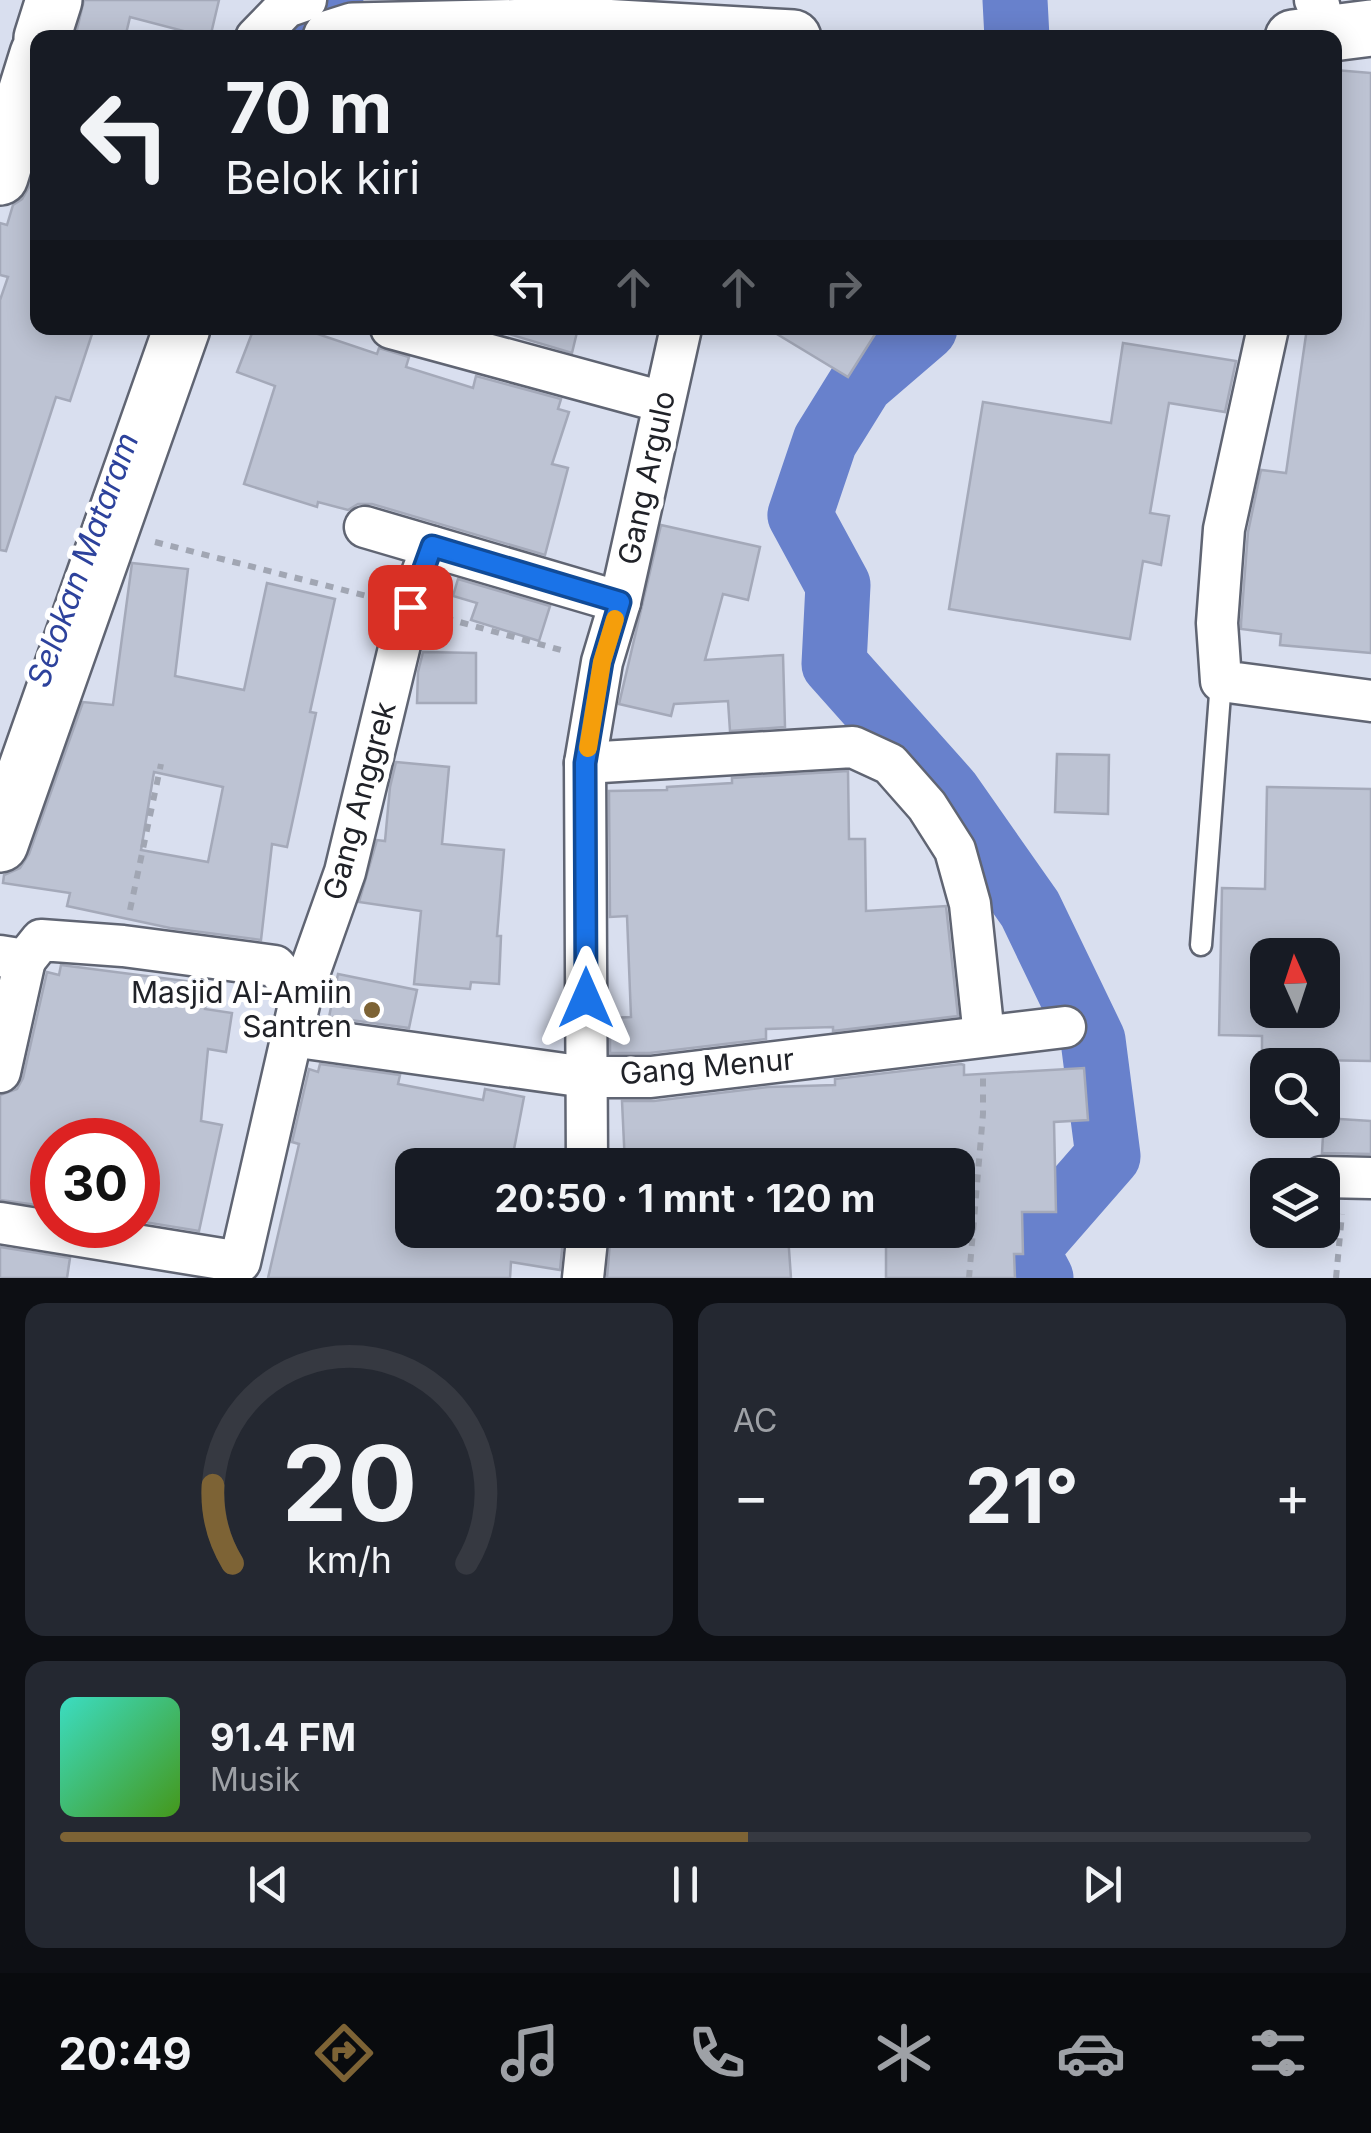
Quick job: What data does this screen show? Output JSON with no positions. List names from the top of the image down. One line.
{"streets":{"street":["Gang Argulo","Gang Anggrek","Gang Menur"]},"crossings":[["Gang Argulo","Gang Menur"],["Gang Anggrek","Gang Menur"]],"water":["Selokan Mataram"],"places":["Masjid Al-Amiin Santren"],"north":"top","page":{"turn":["70 m","Belok kiri"],"limit":"30","trip":"20:50 · 1 mnt · 120 m","tile":"AC","heat":["−","21°","+"],"song":["91.4 FM","Musik"],"tabs":"20:49","gauge":["20","km/h"]}}
